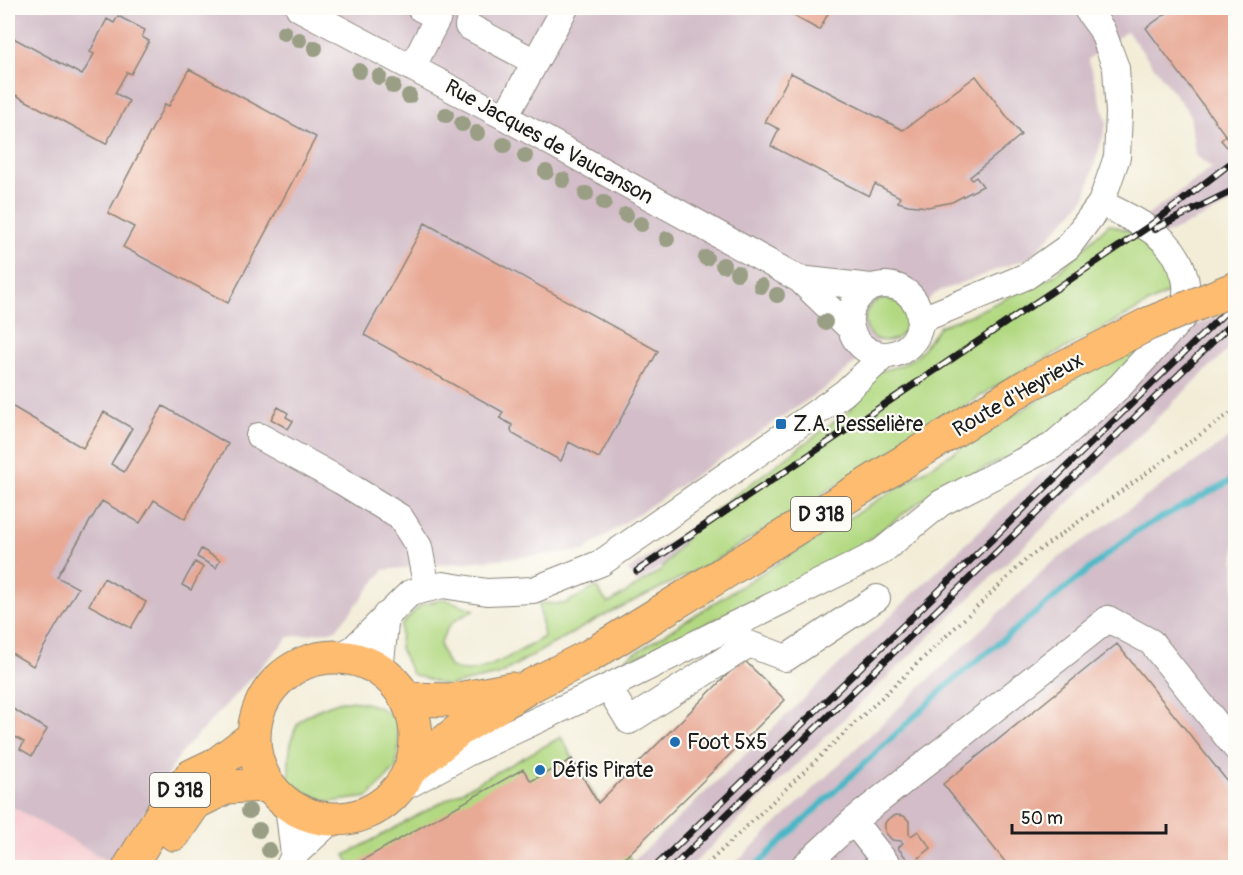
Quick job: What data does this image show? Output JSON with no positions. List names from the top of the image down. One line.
{"streets":{"main road":["Route d'Heyrieux","D 318"],"street":["Rue Jacques de Vaucanson"]},"crossings":[["Route d'Heyrieux","D 318"]],"places":{"transit":["Z.A. Pesselière"],"other":["Foot 5x5","Défis Pirate"]},"scale_bar":"50 m"}
